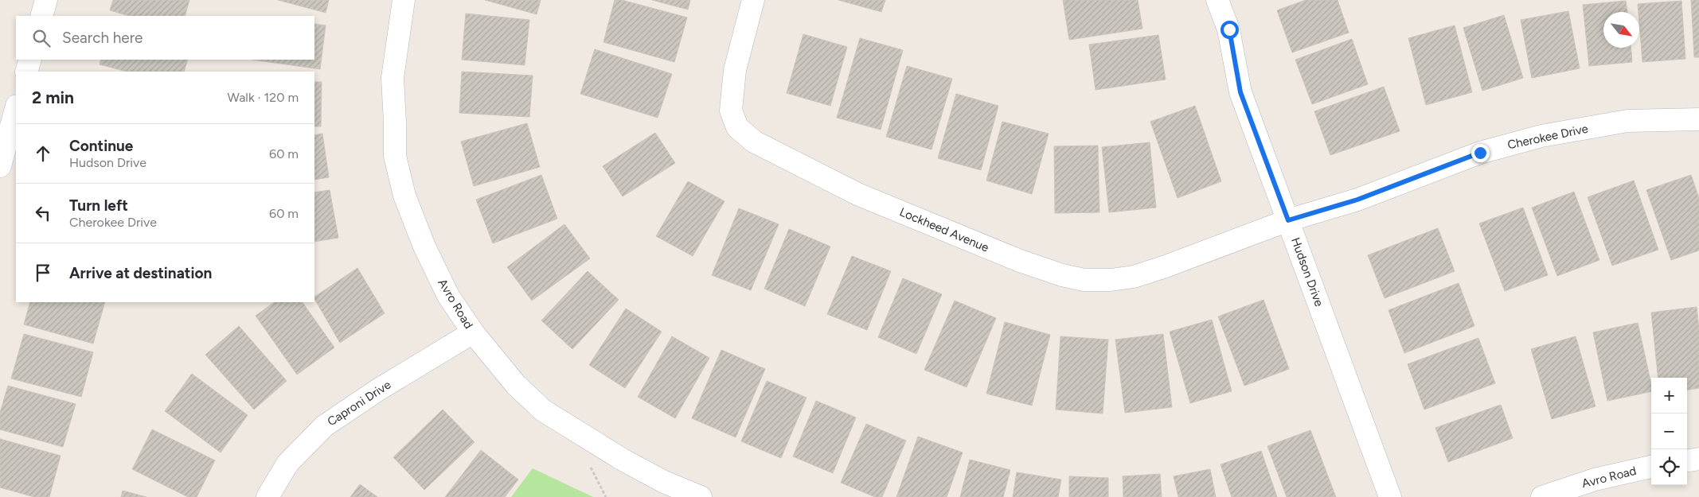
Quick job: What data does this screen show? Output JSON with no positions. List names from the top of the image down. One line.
{"streets":{"street":["Cherokee Drive","Lockheed Avenue","Hudson Drive","Avro Road","Caproni Drive"]},"crossings":[["Cherokee Drive","Lockheed Avenue"],["Cherokee Drive","Hudson Drive"],["Lockheed Avenue","Hudson Drive"],["Avro Road","Caproni Drive"]],"north":"bottom right","page":{"search":"Search here","heading":["2 min","Walk · 120 m"],"list":[["Continue","Hudson Drive","60 m"],["Turn left","Cherokee Drive","60 m"],"Arrive at destination"],"map_buttons":["+","−"]}}
